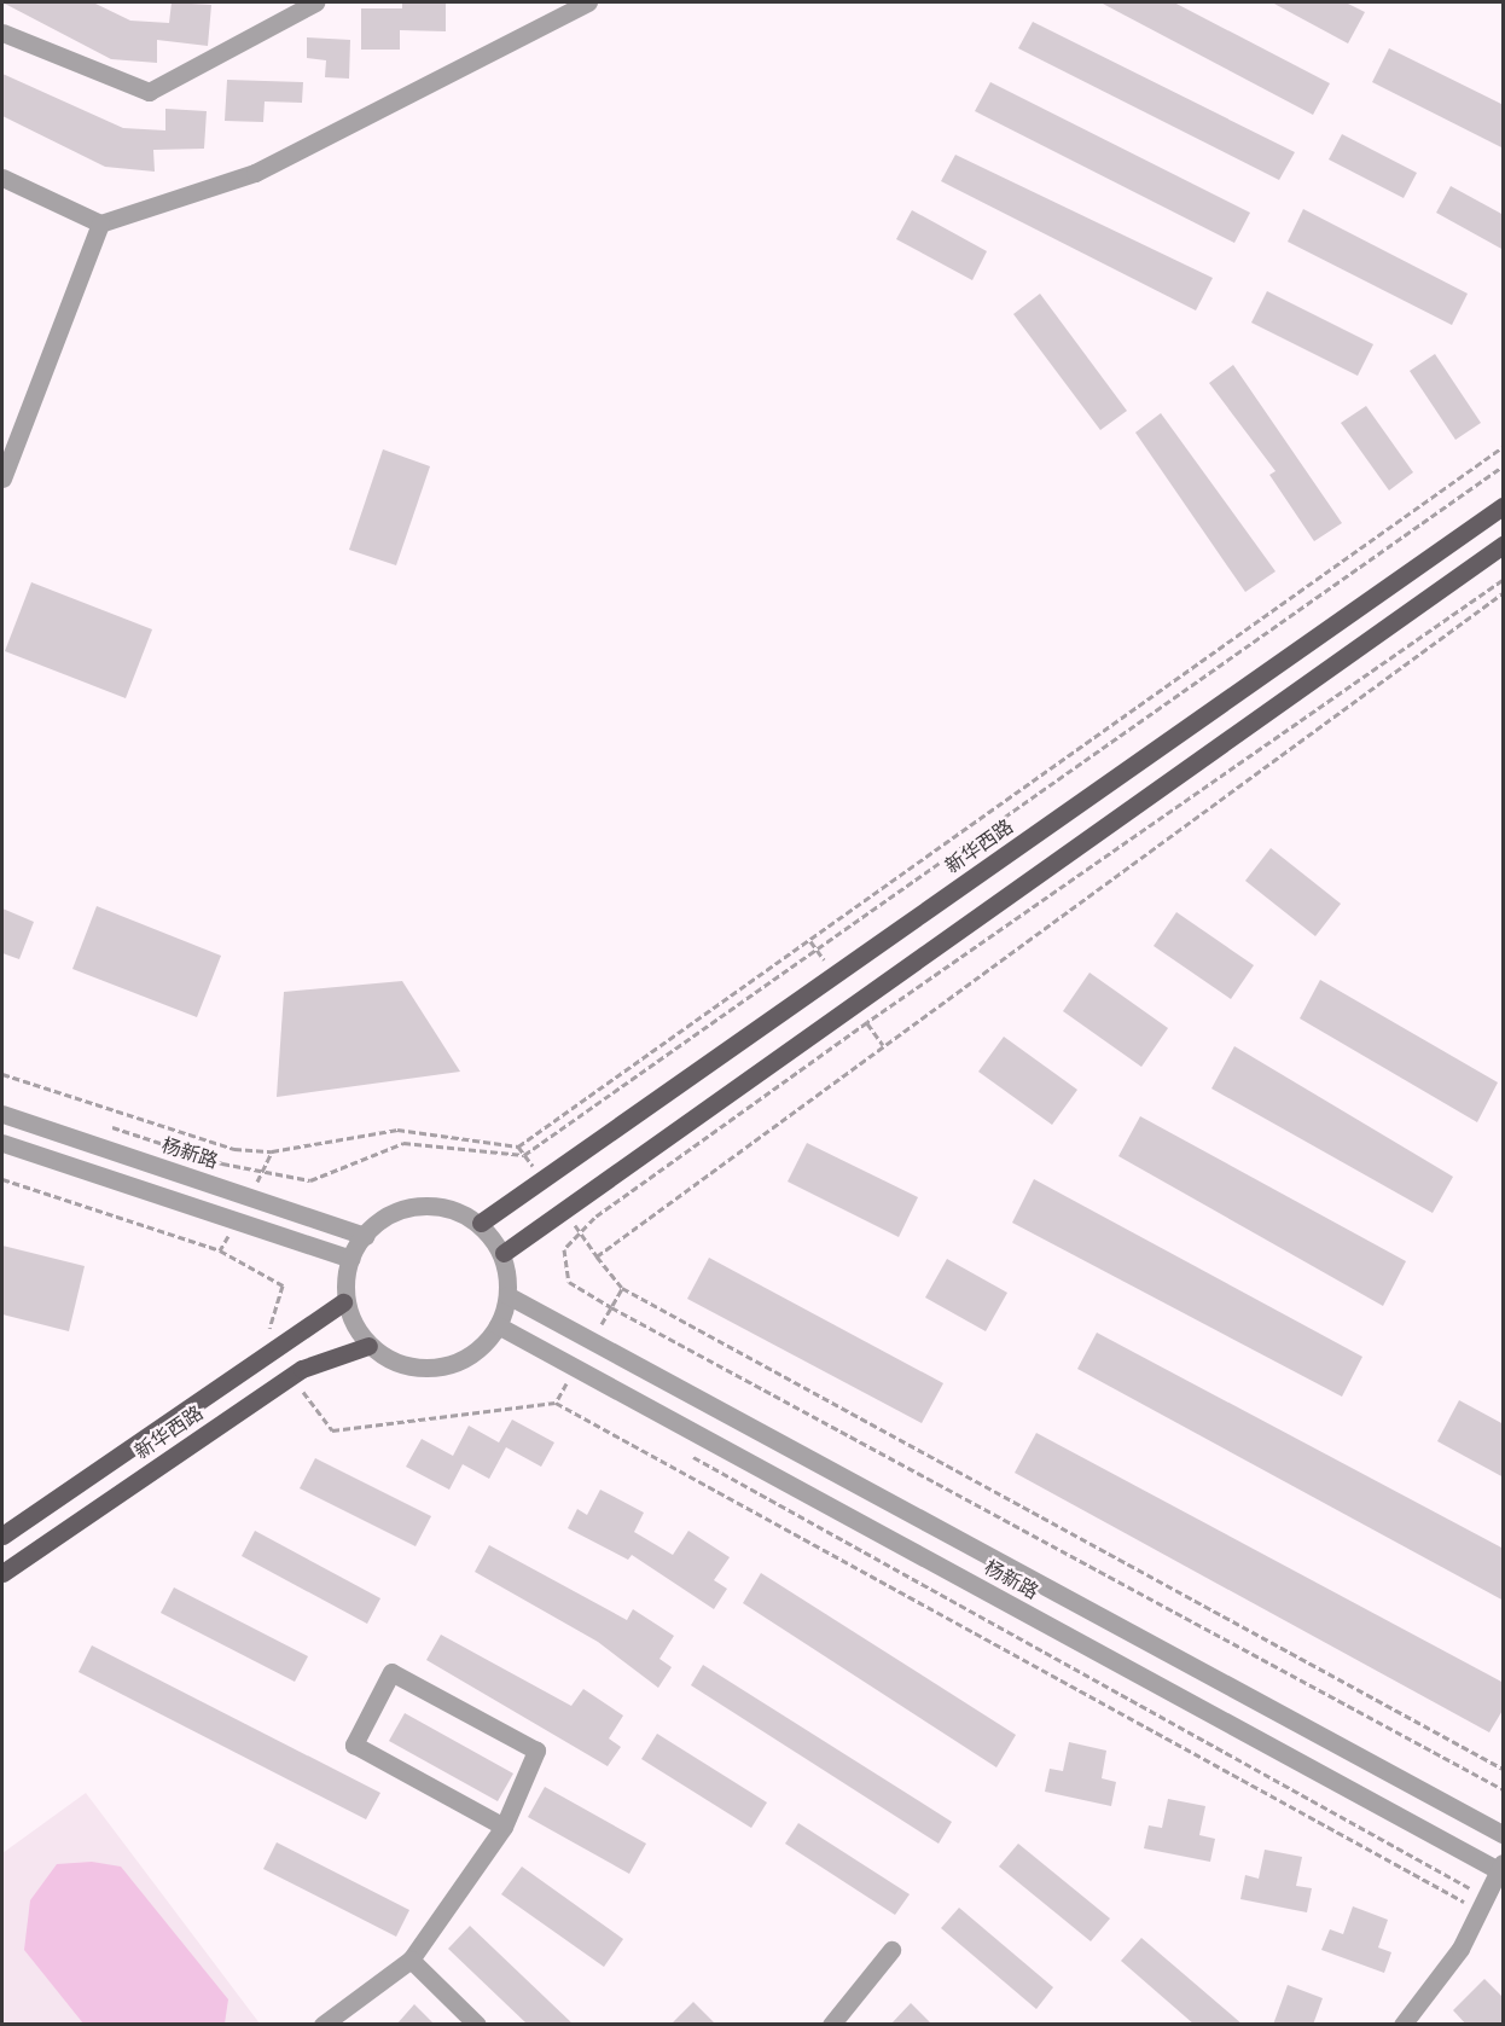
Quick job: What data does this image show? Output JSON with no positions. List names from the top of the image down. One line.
{"streets":{"main road":["新华西路"],"street":["杨新路"]},"crossings":[["新华西路","杨新路"]]}
